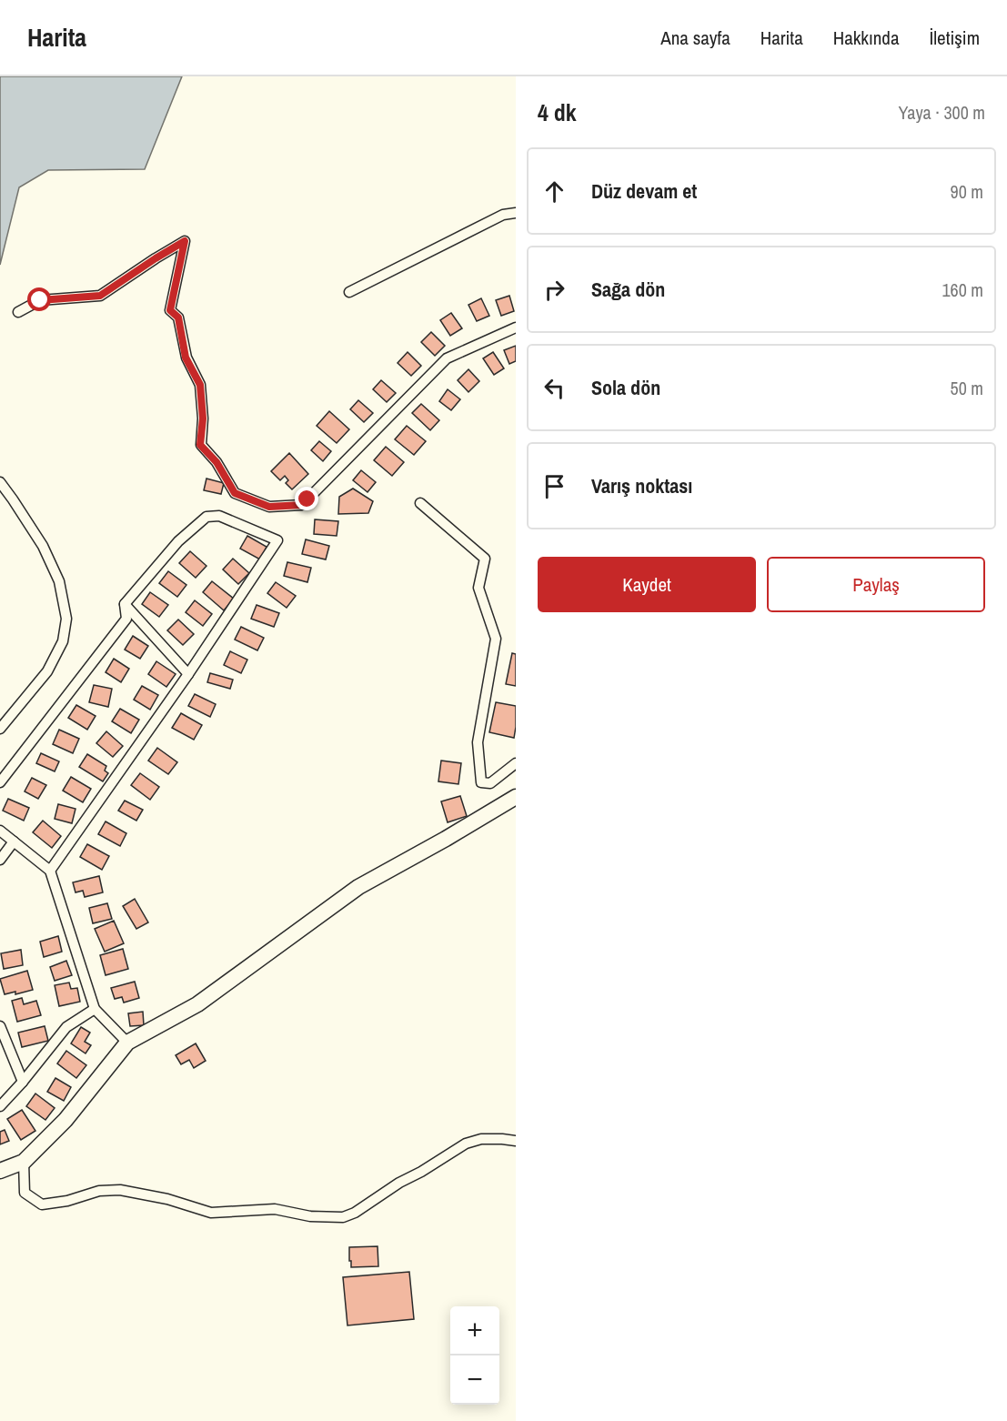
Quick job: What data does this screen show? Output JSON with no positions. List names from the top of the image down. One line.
{"page":{"header":"Harita","nav":["Ana sayfa","Harita","Hakkında","İletişim"],"heading":["4 dk","Yaya · 300 m"],"list":[["Düz devam et","90 m"],["Sağa dön","160 m"],["Sola dön","50 m"],"Varış noktası"],"buttons":["Kaydet","Paylaş"],"map_buttons":["+","−"]}}
